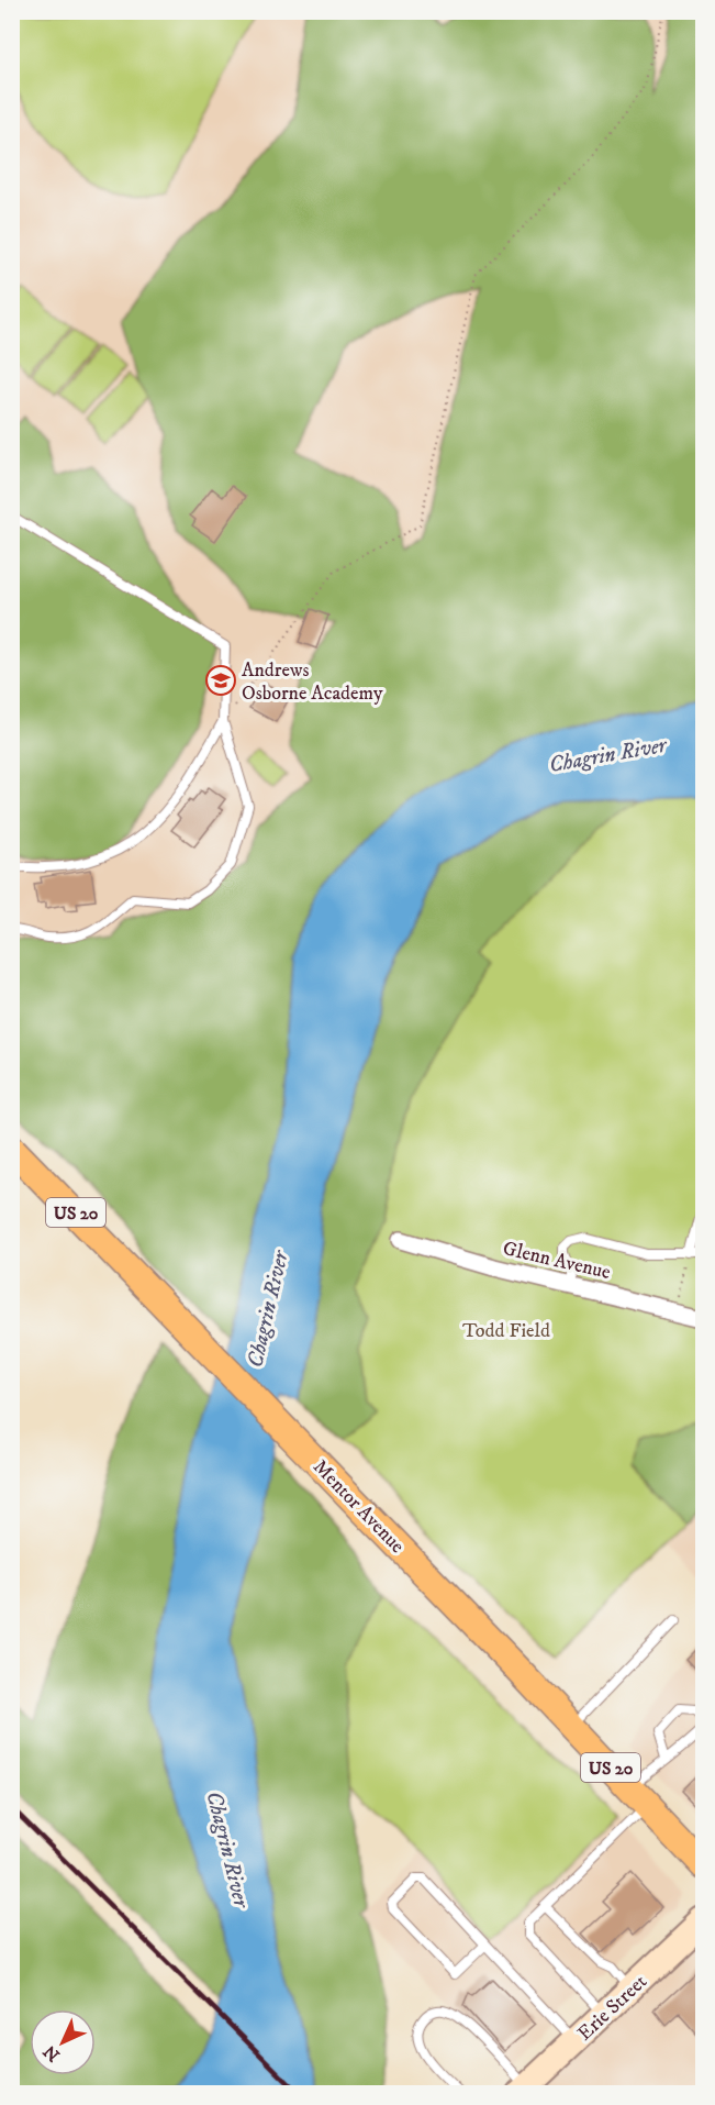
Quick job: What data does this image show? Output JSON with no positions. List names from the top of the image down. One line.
{"streets":{"main road":["US 20","Mentor Avenue"],"street":["Glenn Avenue","Erie Street"]},"water":["Chagrin River"],"parks":["Todd Field"],"places":{"school or university":["Andrews Osborne Academy"]},"north":"bottom left"}
